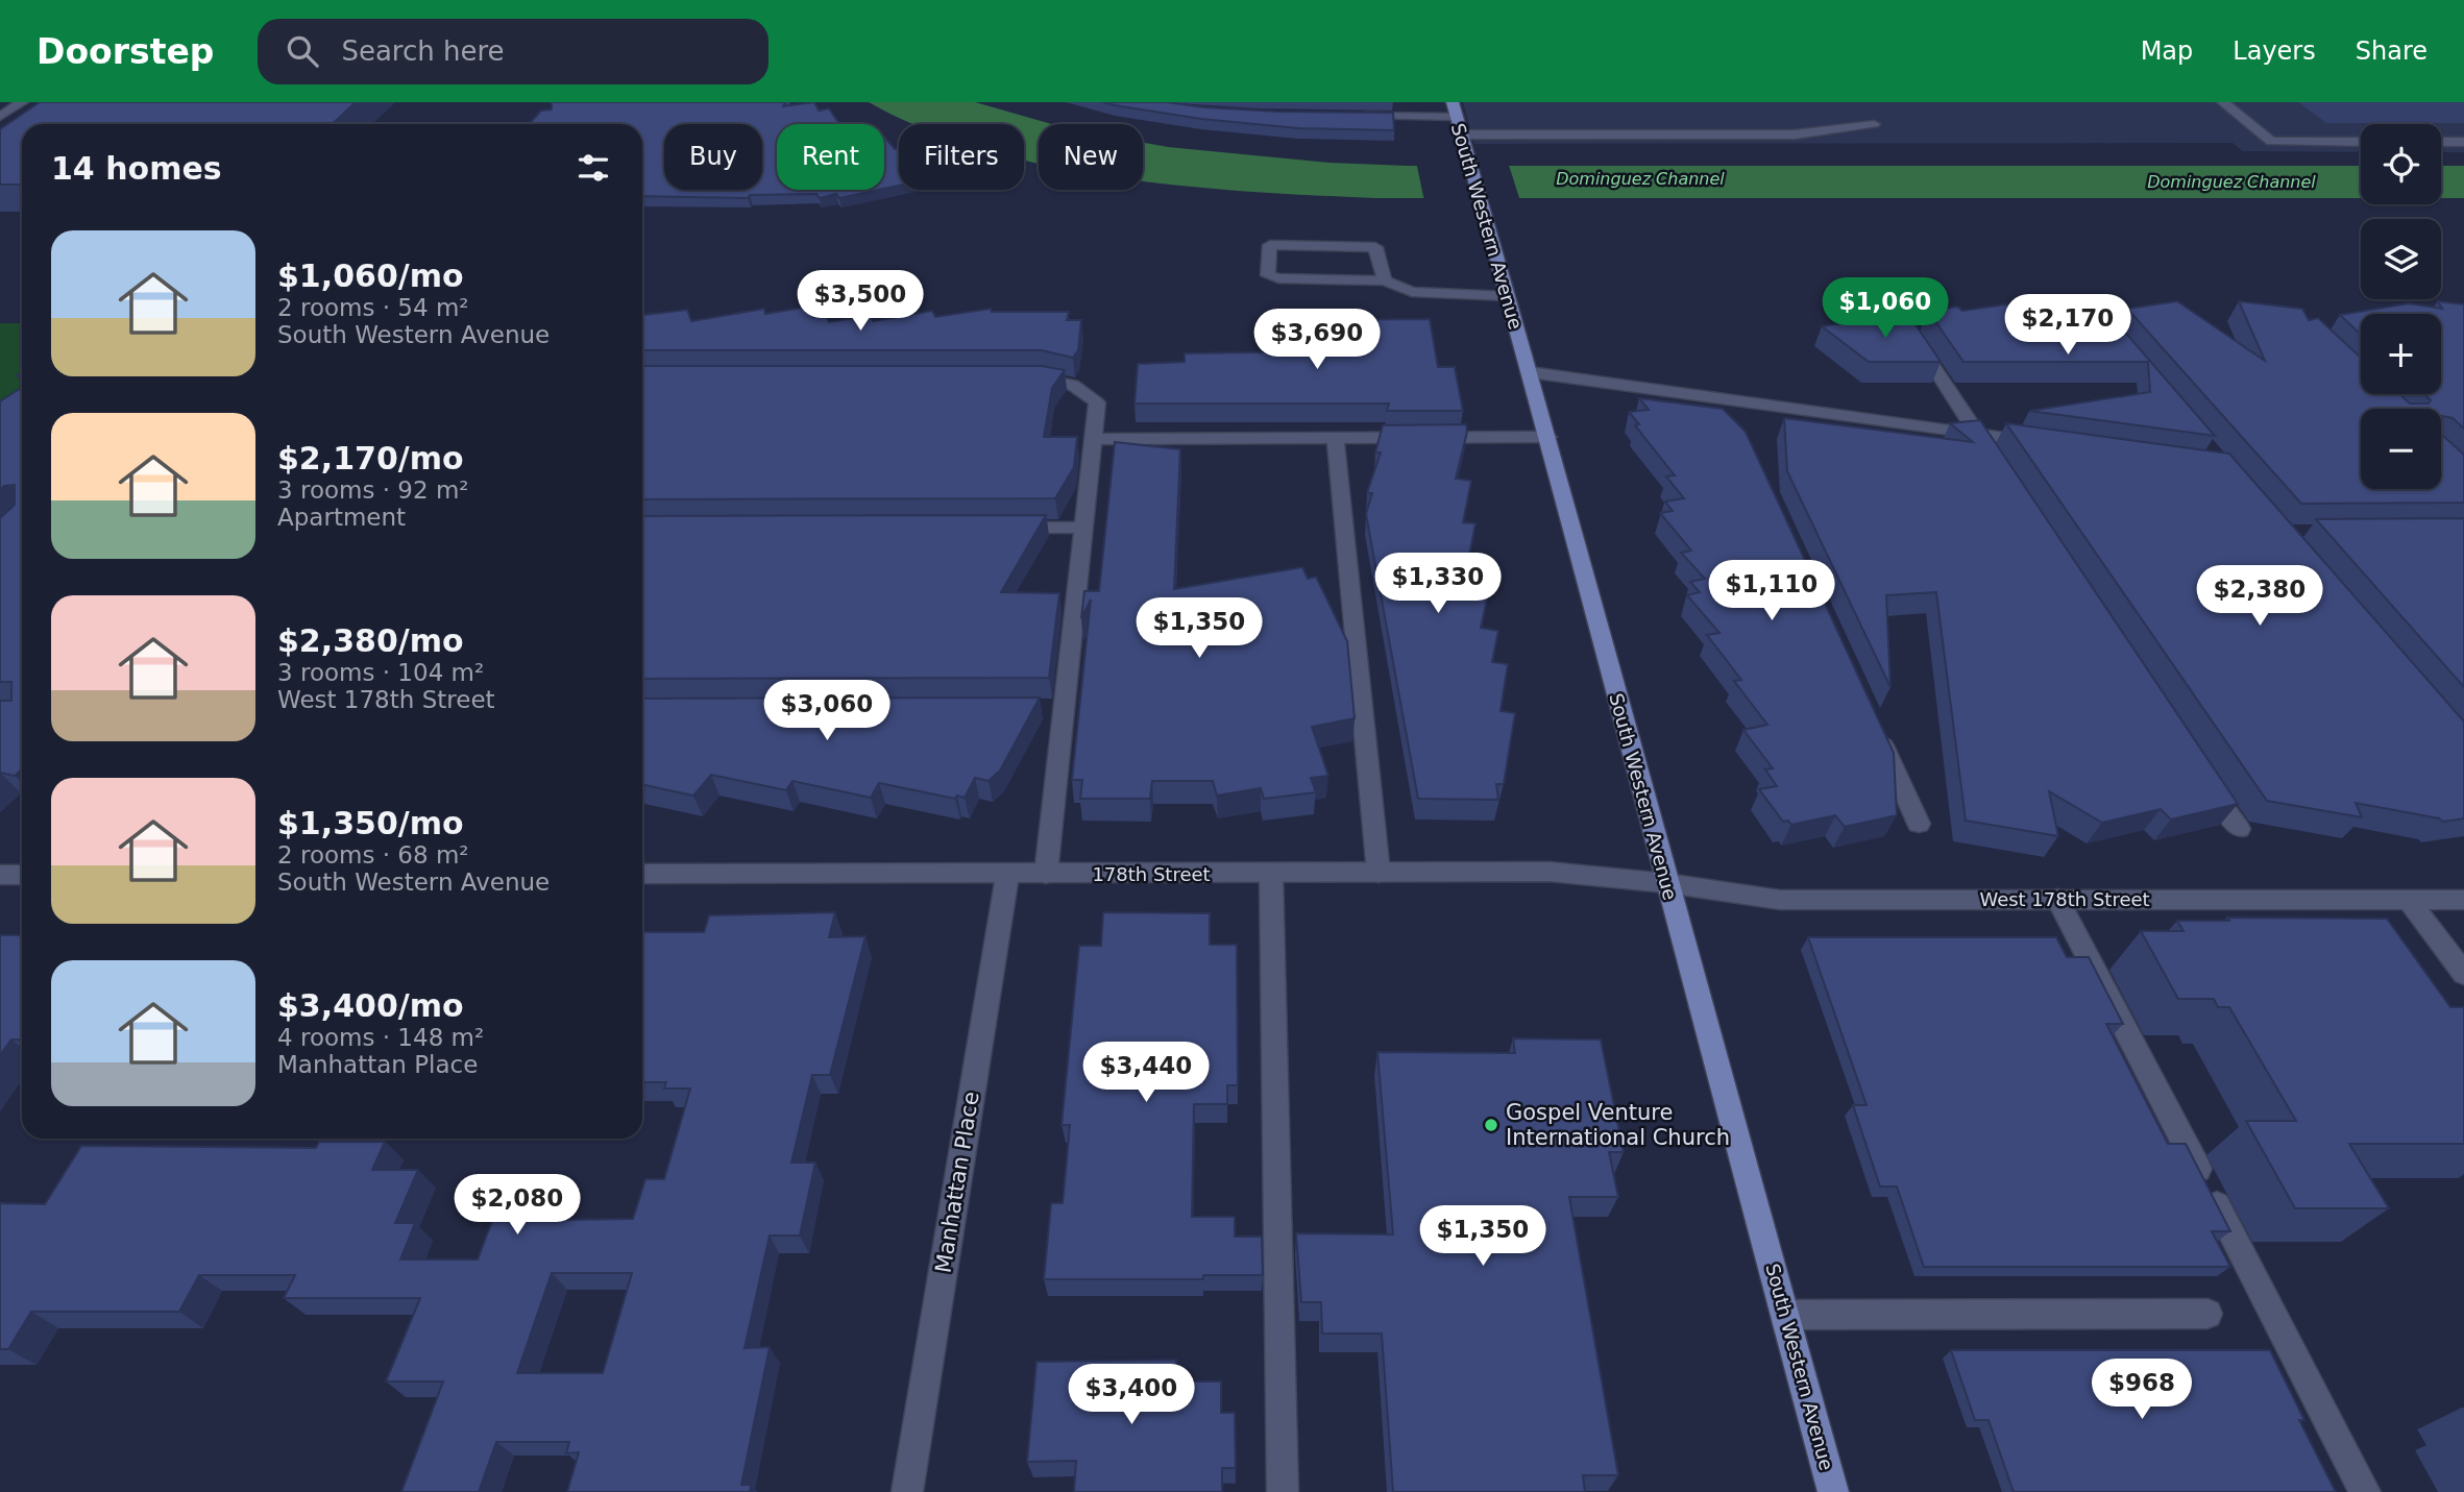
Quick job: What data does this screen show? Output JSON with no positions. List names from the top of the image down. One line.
{"streets":{"main road":["South Western Avenue"],"street":["178th Street","West 178th Street","Manhattan Place"]},"crossings":[["South Western Avenue","178th Street"],["South Western Avenue","West 178th Street"],["178th Street","West 178th Street"],["178th Street","Manhattan Place"]],"water":["Dominguez Channel"],"places":["Gospel Venture International Church"],"page":{"header":"Doorstep","search":"Search here","nav":["Map","Layers","Share"],"map_buttons":["+","−"],"chip":["Buy","Rent","Filters","New"],"heading":"14 homes","list":[{"name":"$1,060/mo","note":"2 rooms · 54 m² · South Western Avenue"},{"name":"$2,170/mo","note":"3 rooms · 92 m² · Apartment"},{"name":"$2,380/mo","note":"3 rooms · 104 m² · West 178th Street"},{"name":"$1,350/mo","note":"2 rooms · 68 m² · South Western Avenue"},{"name":"$3,400/mo","note":"4 rooms · 148 m² · Manhattan Place"}],"price":["$3,500","$1,060","$2,170","$3,690","$1,330","$1,110","$2,380","$1,350","$3,060","$3,440","$2,080","$1,350","$968","$3,400"]}}
